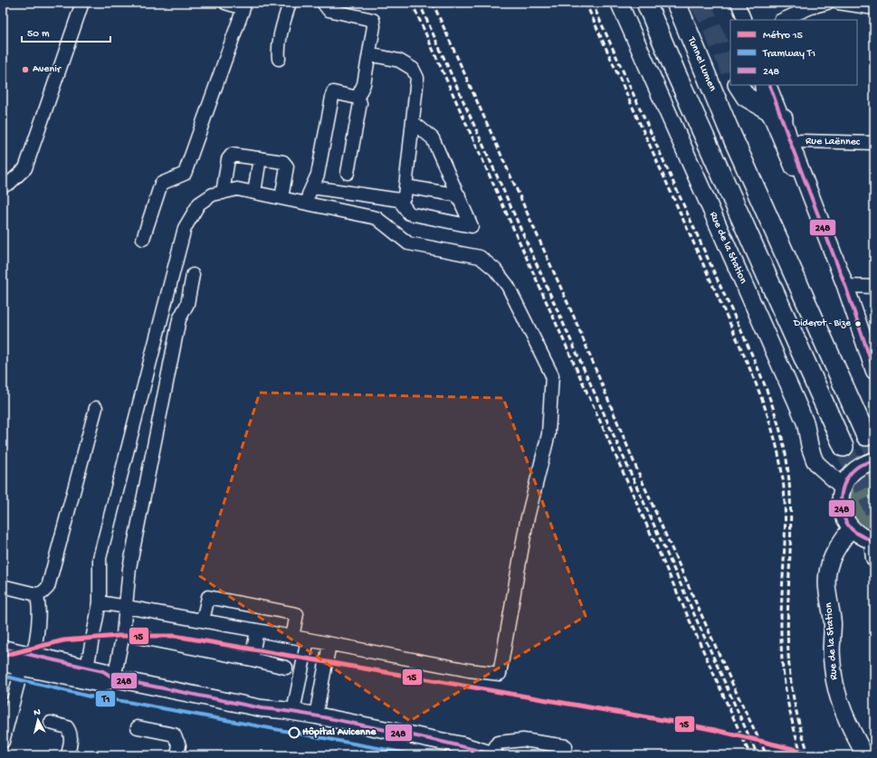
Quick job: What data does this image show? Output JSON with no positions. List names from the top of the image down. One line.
{"streets":{"highway":["Tunnel Lumen"],"main road":["Rue de la Station"],"street":["Rue Laënnec"]},"places":["Avenir","Diderot - Bize","Hôpital Avicenne"],"lines":["transit line 248","metro line 15","tram line T1"],"legend":["Métro 15","Tramway T1","248"],"scale_bar":"50 m","north":"top"}
